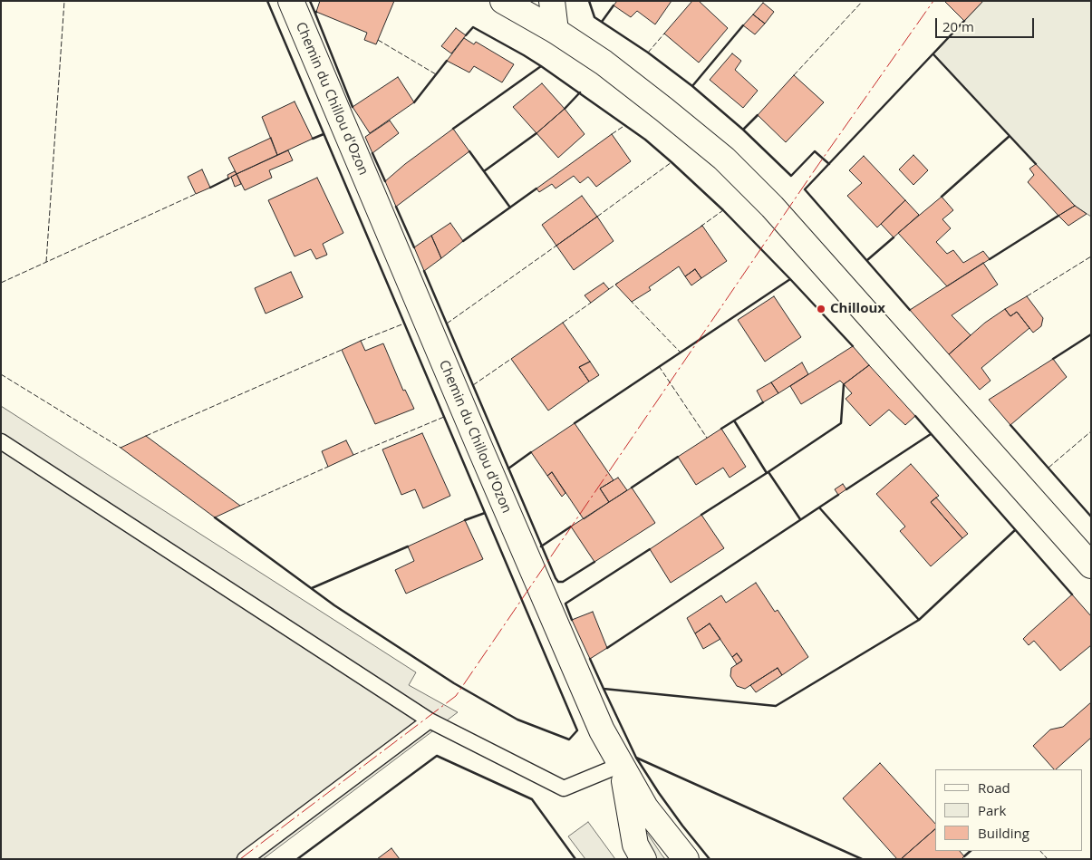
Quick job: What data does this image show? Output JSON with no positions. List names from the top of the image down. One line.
{"streets":{"street":["Chemin du Chillou d'Ozon"]},"places":["Chilloux"],"legend":["Road","Park","Building"],"scale_bar":"20 m"}
